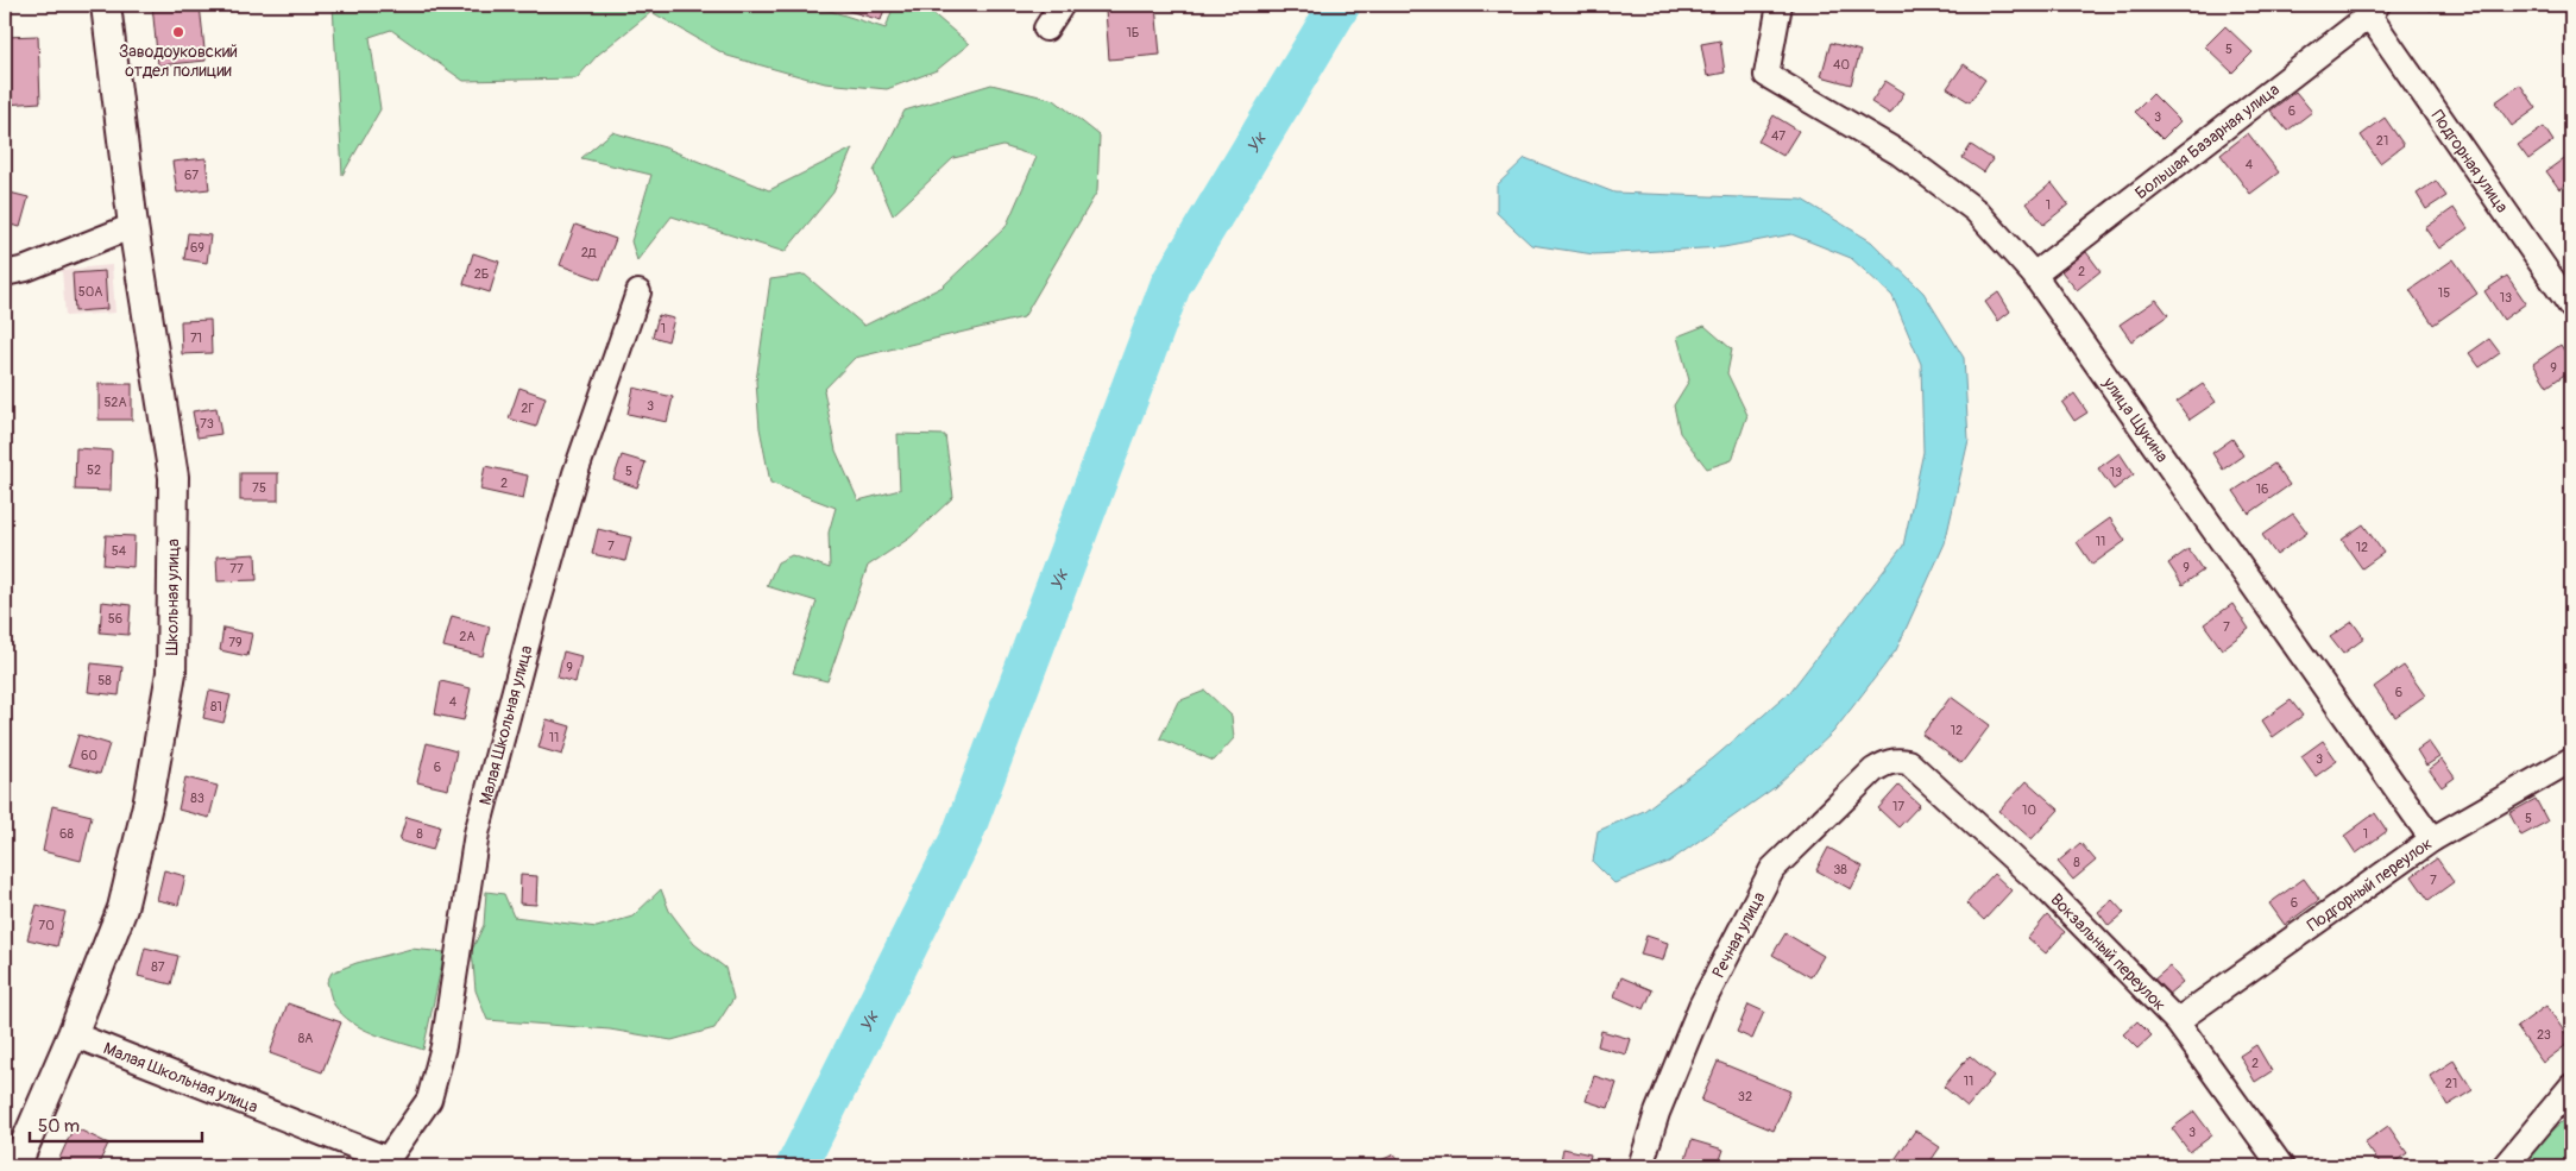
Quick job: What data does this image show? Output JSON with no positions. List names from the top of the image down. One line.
{"streets":{"street":["Большая Базарная улица","Подгорная улица","улица Щукина","Школьная улица","Малая Школьная улица","Подгорный переулок","Речная улица","Вокзальный переулок"]},"crossings":[["Большая Базарная улица","Подгорная улица"],["Большая Базарная улица","улица Щукина"],["улица Щукина","Подгорный переулок"],["Школьная улица","Малая Школьная улица"],["Подгорный переулок","Вокзальный переулок"],["Речная улица","Вокзальный переулок"]],"water":["Ук"],"places":["Заводоуковский отдел полиции"],"house_numbers":["1Б","5","40","6","3","47","21","4","67","1","69","2Д","2","2Б","50А","15","13","1","71","9","52А","3","2Г","73","52","5","13","2","75","16","11","7","12","54","9","77","56","7","2А","79","9","58","6","4","81","12","11","60","3","6","83","17","10","5","68","8","1","8","38","7","6","70","87","23","8А","2","11","21","32","3"],"scale_bar":"50 m"}
